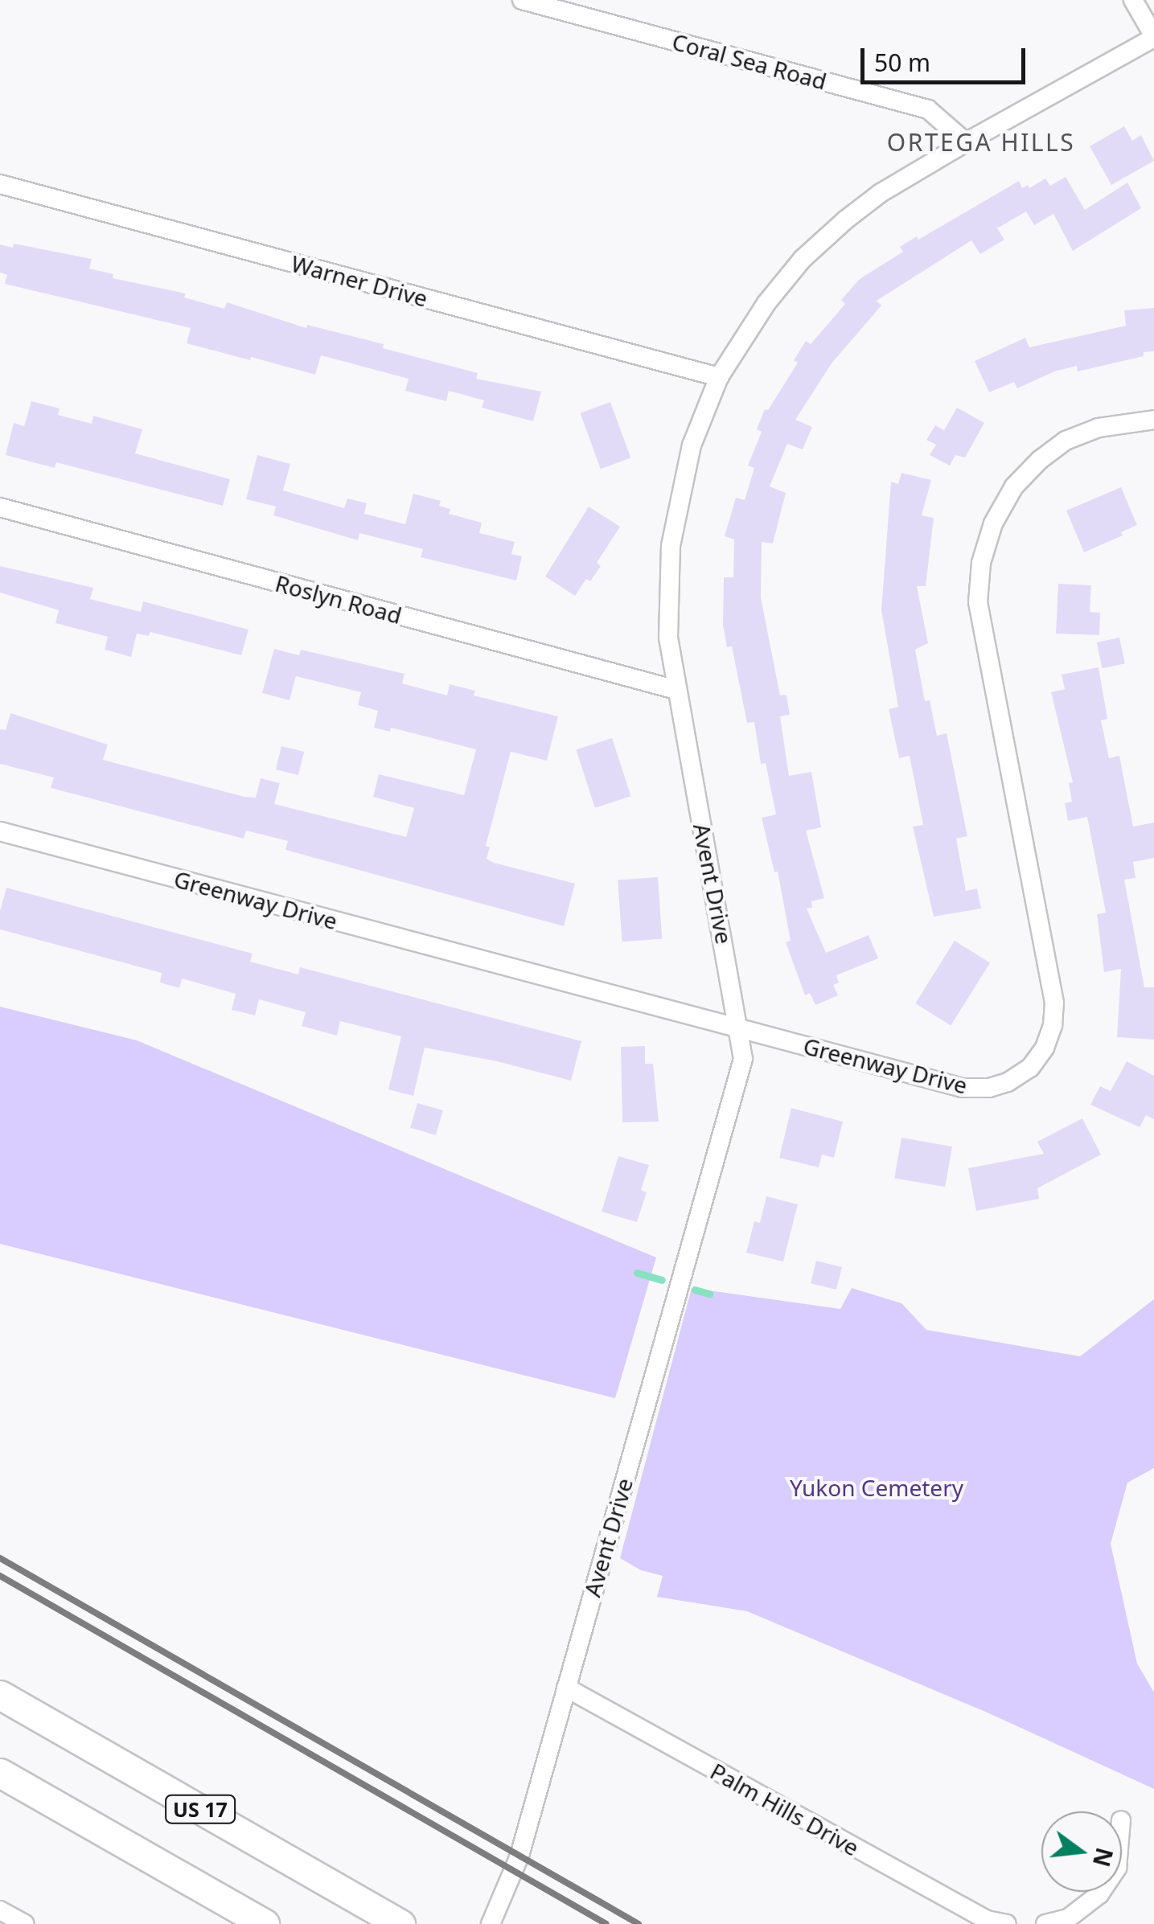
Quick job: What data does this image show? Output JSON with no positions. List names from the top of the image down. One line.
{"streets":{"highway":["US 17"],"street":["Coral Sea Road","Warner Drive","Roslyn Road","Avent Drive","Greenway Drive","Palm Hills Drive"]},"crossings":[["Coral Sea Road","Avent Drive"],["Warner Drive","Avent Drive"],["Roslyn Road","Avent Drive"],["Avent Drive","Greenway Drive"],["Avent Drive","Palm Hills Drive"]],"districts":["ORTEGA HILLS"],"parks":["Yukon Cemetery"],"scale_bar":"50 m","north":"right"}
